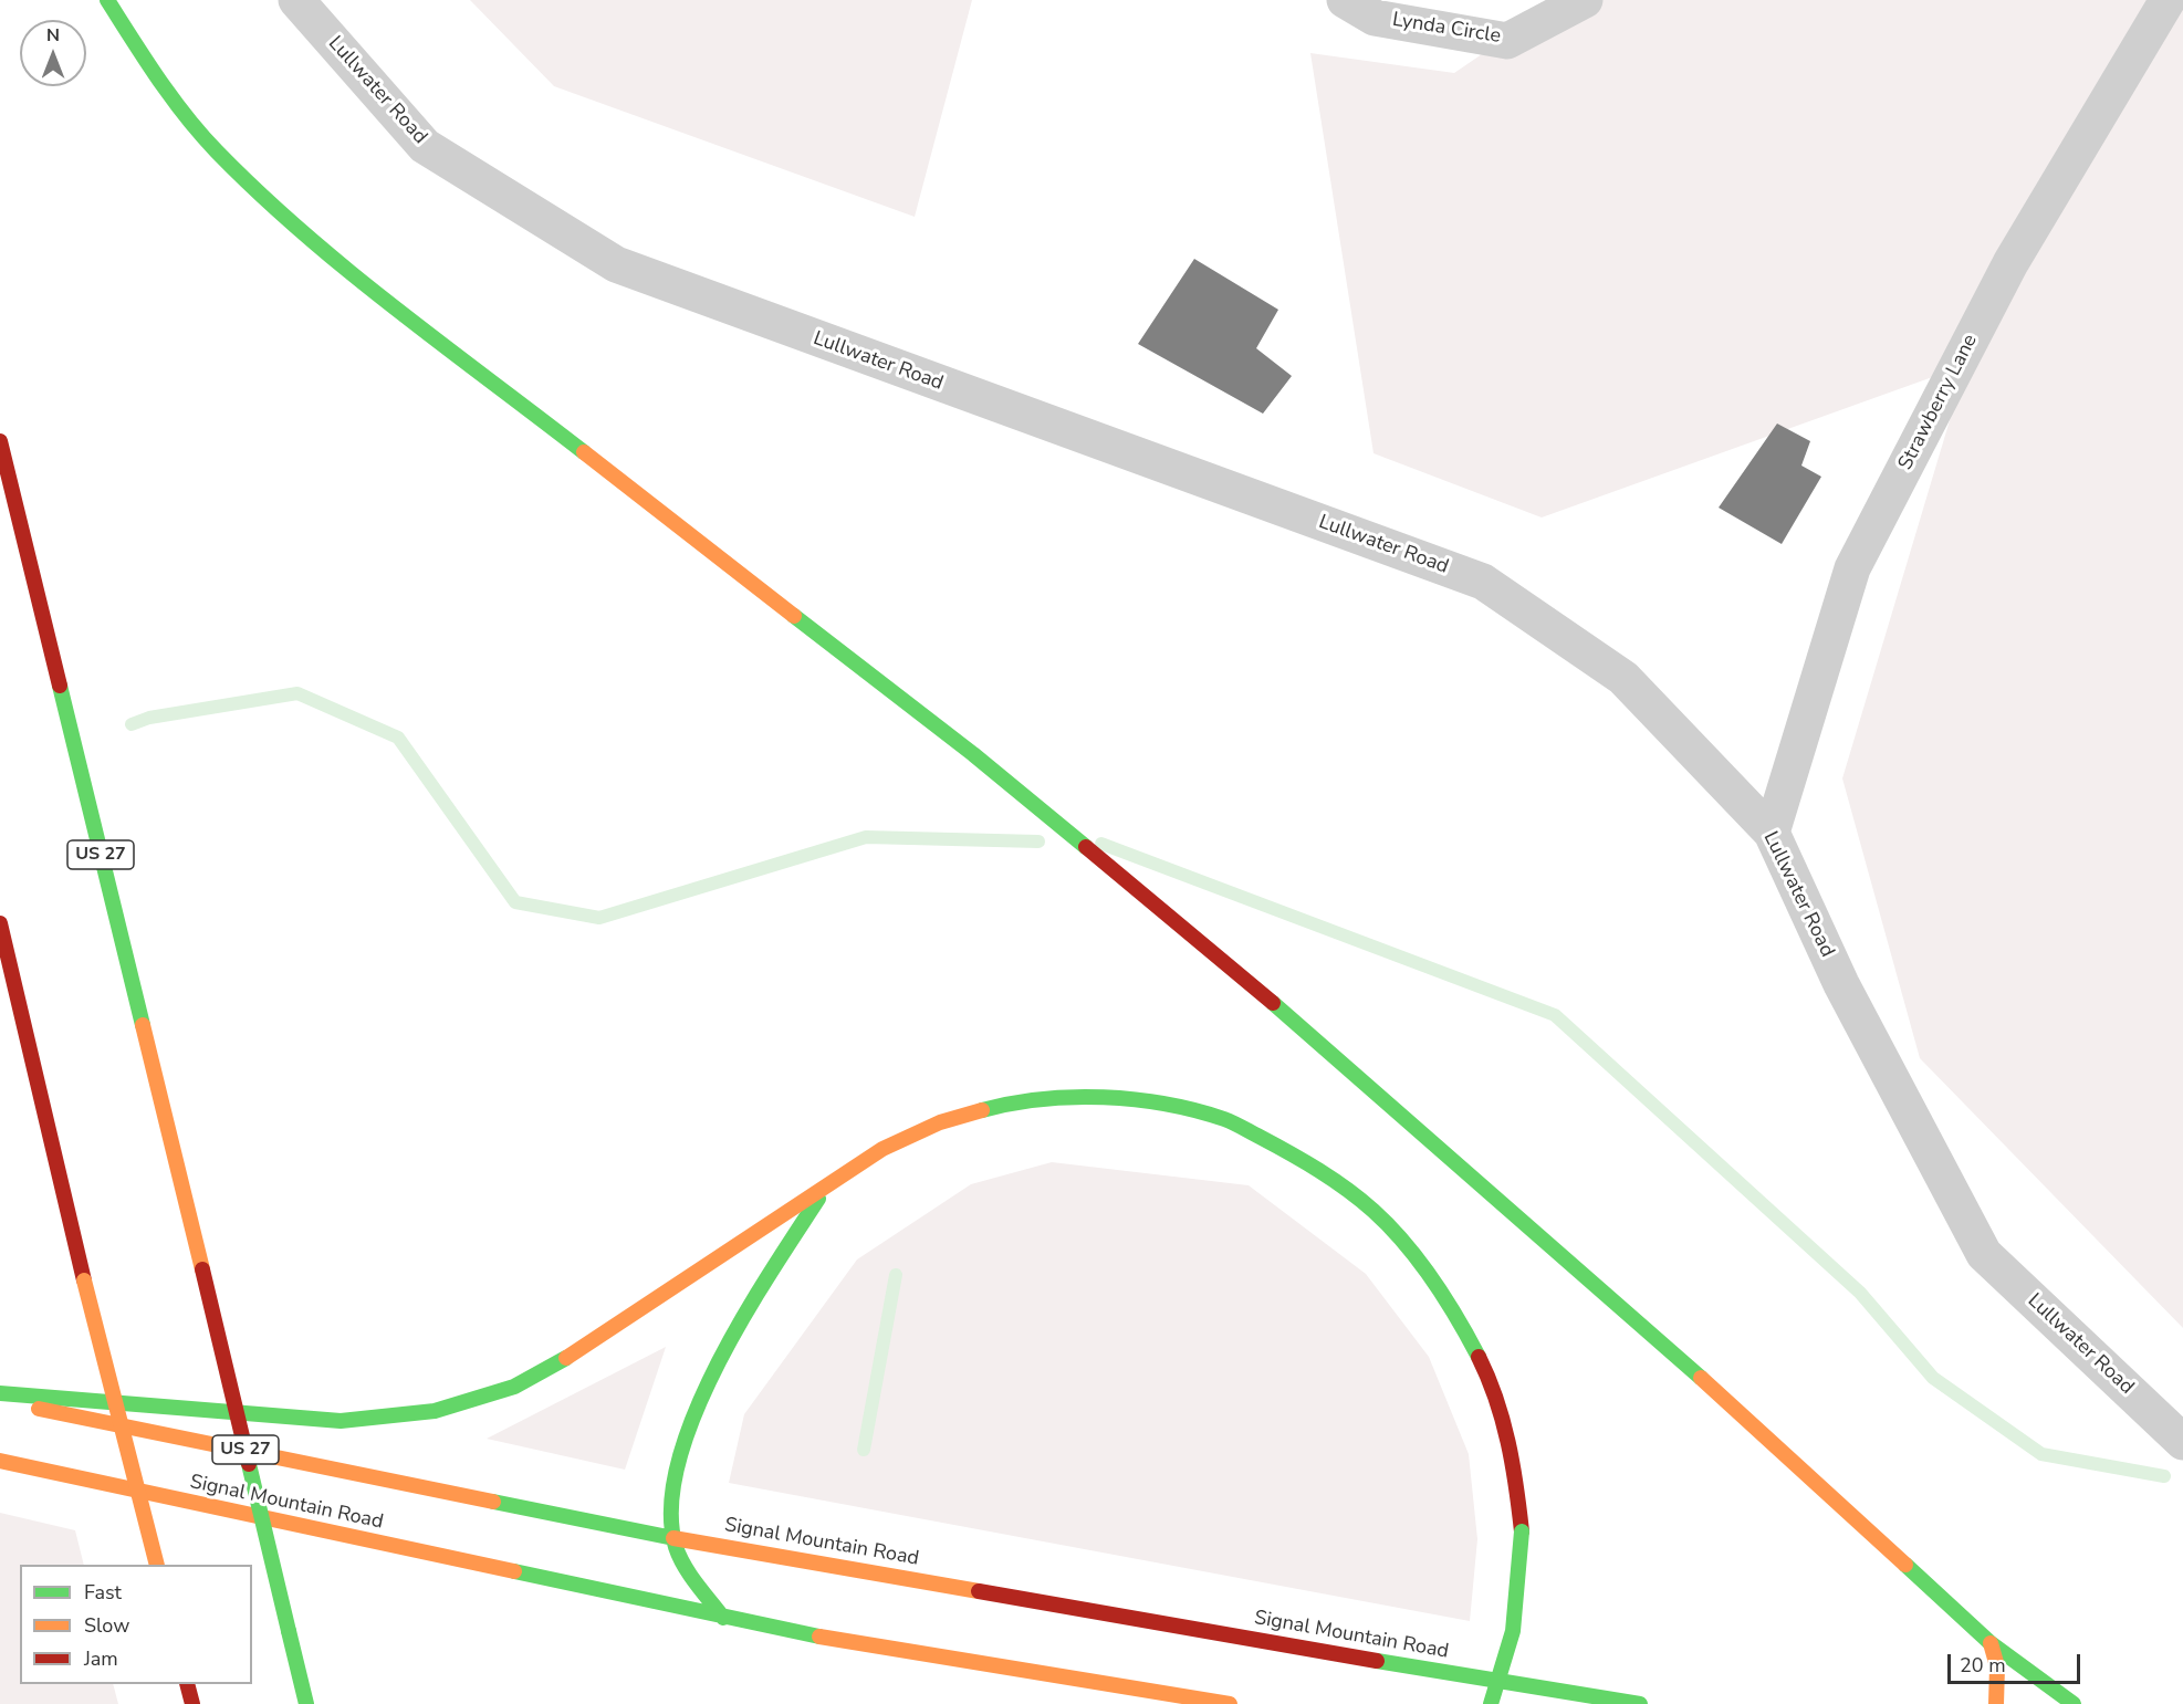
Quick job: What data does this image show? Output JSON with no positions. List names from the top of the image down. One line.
{"streets":{"main road":["US 27","Signal Mountain Road"],"street":["Lynda Circle","Lullwater Road","Strawberry Lane"]},"crossings":[["Lullwater Road","Strawberry Lane"]],"legend":["Fast","Slow","Jam"],"scale_bar":"20 m","north":"top"}
